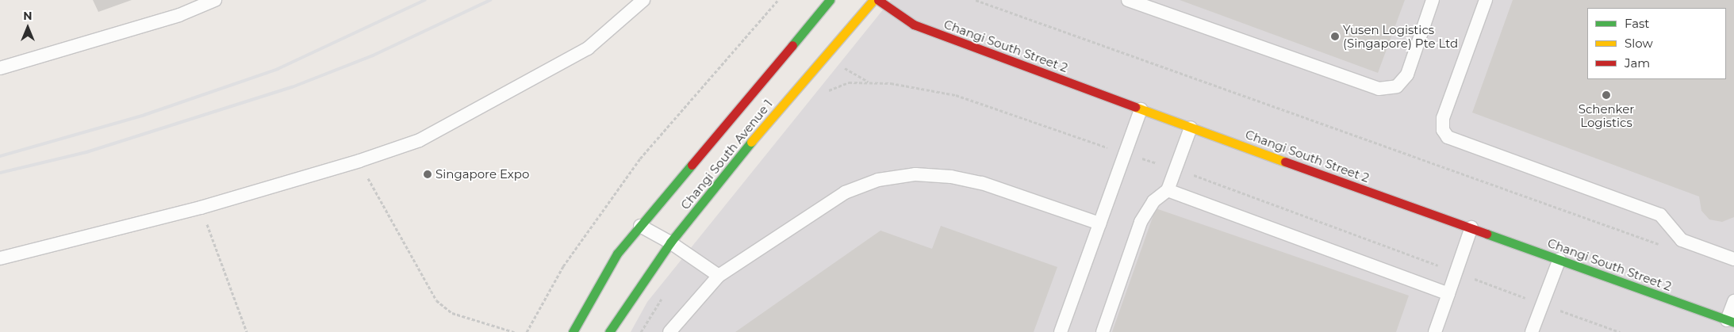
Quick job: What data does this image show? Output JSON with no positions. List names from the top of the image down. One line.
{"streets":{"street":["Changi South Street 2","Changi South Avenue 1"]},"places":["Yusen Logistics (Singapore) Pte Ltd","Schenker Logistics","Singapore Expo"],"legend":["Fast","Slow","Jam"],"north":"top"}
